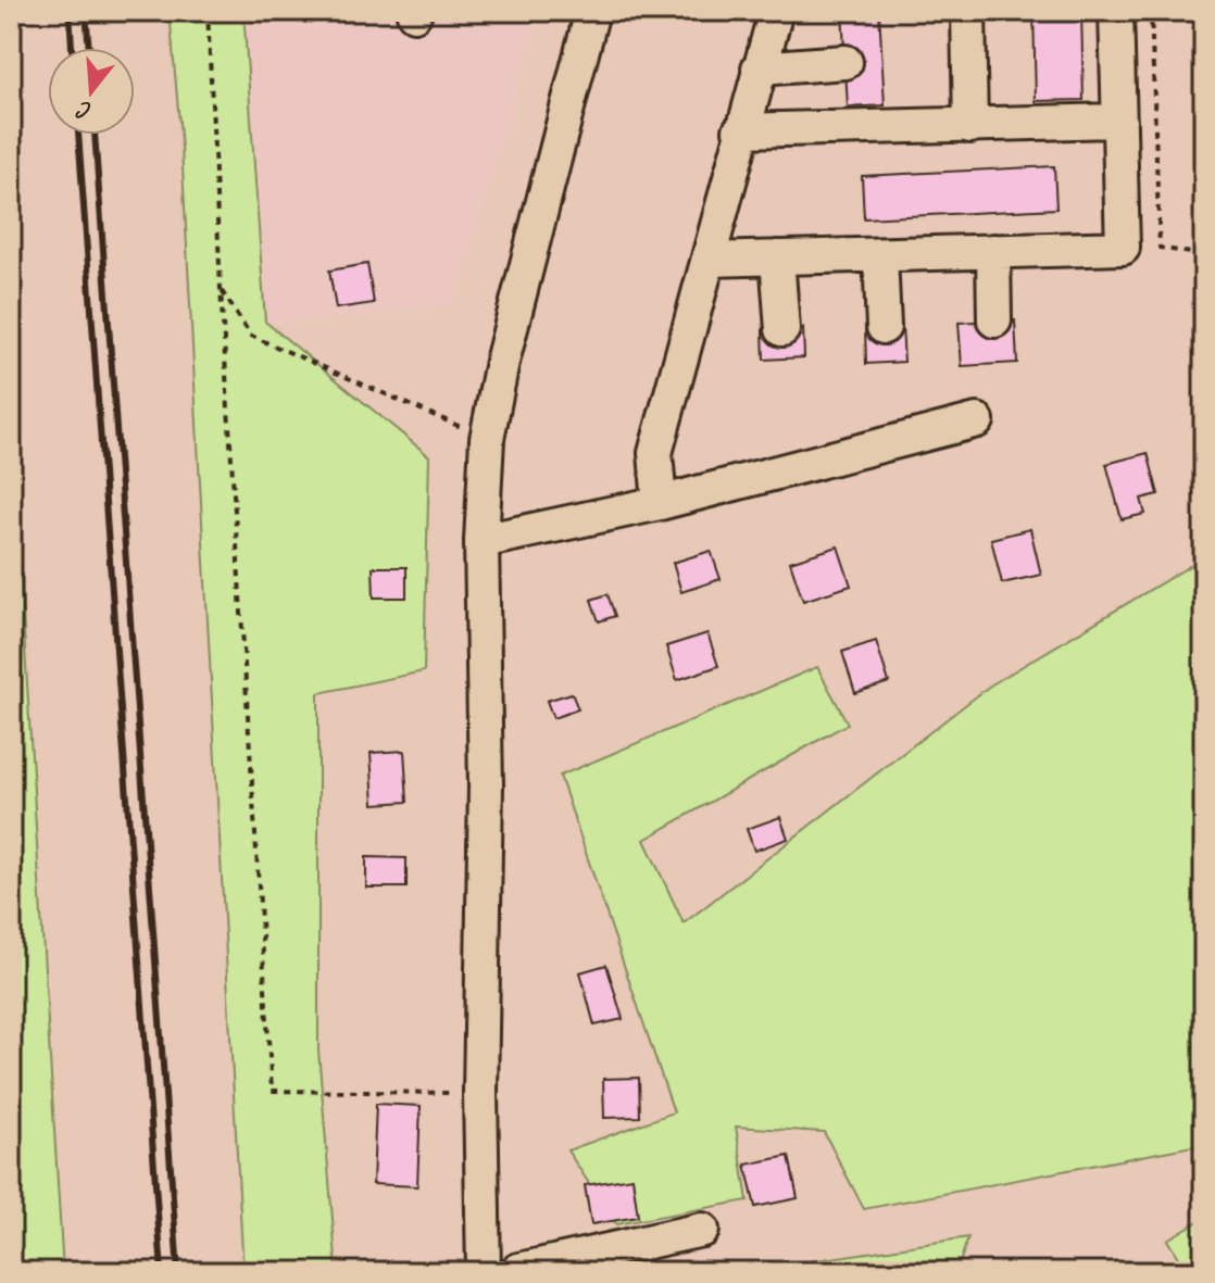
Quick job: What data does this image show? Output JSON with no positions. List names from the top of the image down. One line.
{"north":"bottom"}
